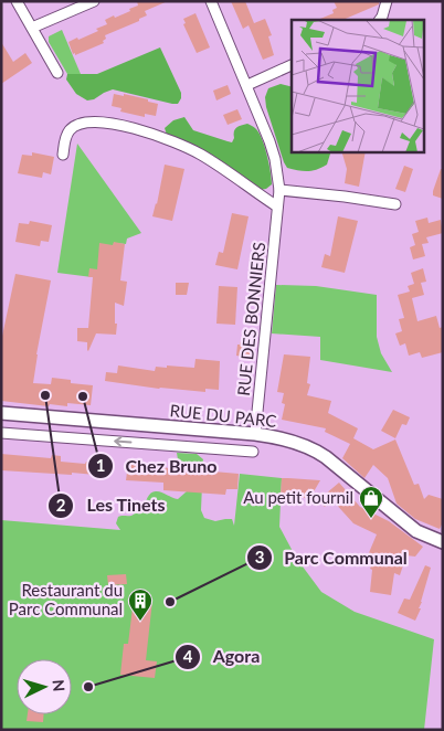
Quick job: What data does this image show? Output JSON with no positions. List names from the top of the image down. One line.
{"streets":{"street":["RUE DES BONNIERS","RUE DU PARC"]},"crossings":[["RUE DES BONNIERS","RUE DU PARC"]],"places":{"other":["Les Tinets","Chez Bruno","Parc Communal","Agora"],"shop":["Au petit fournil"],"building":["Restaurant du Parc Communal"]},"north":"right"}
